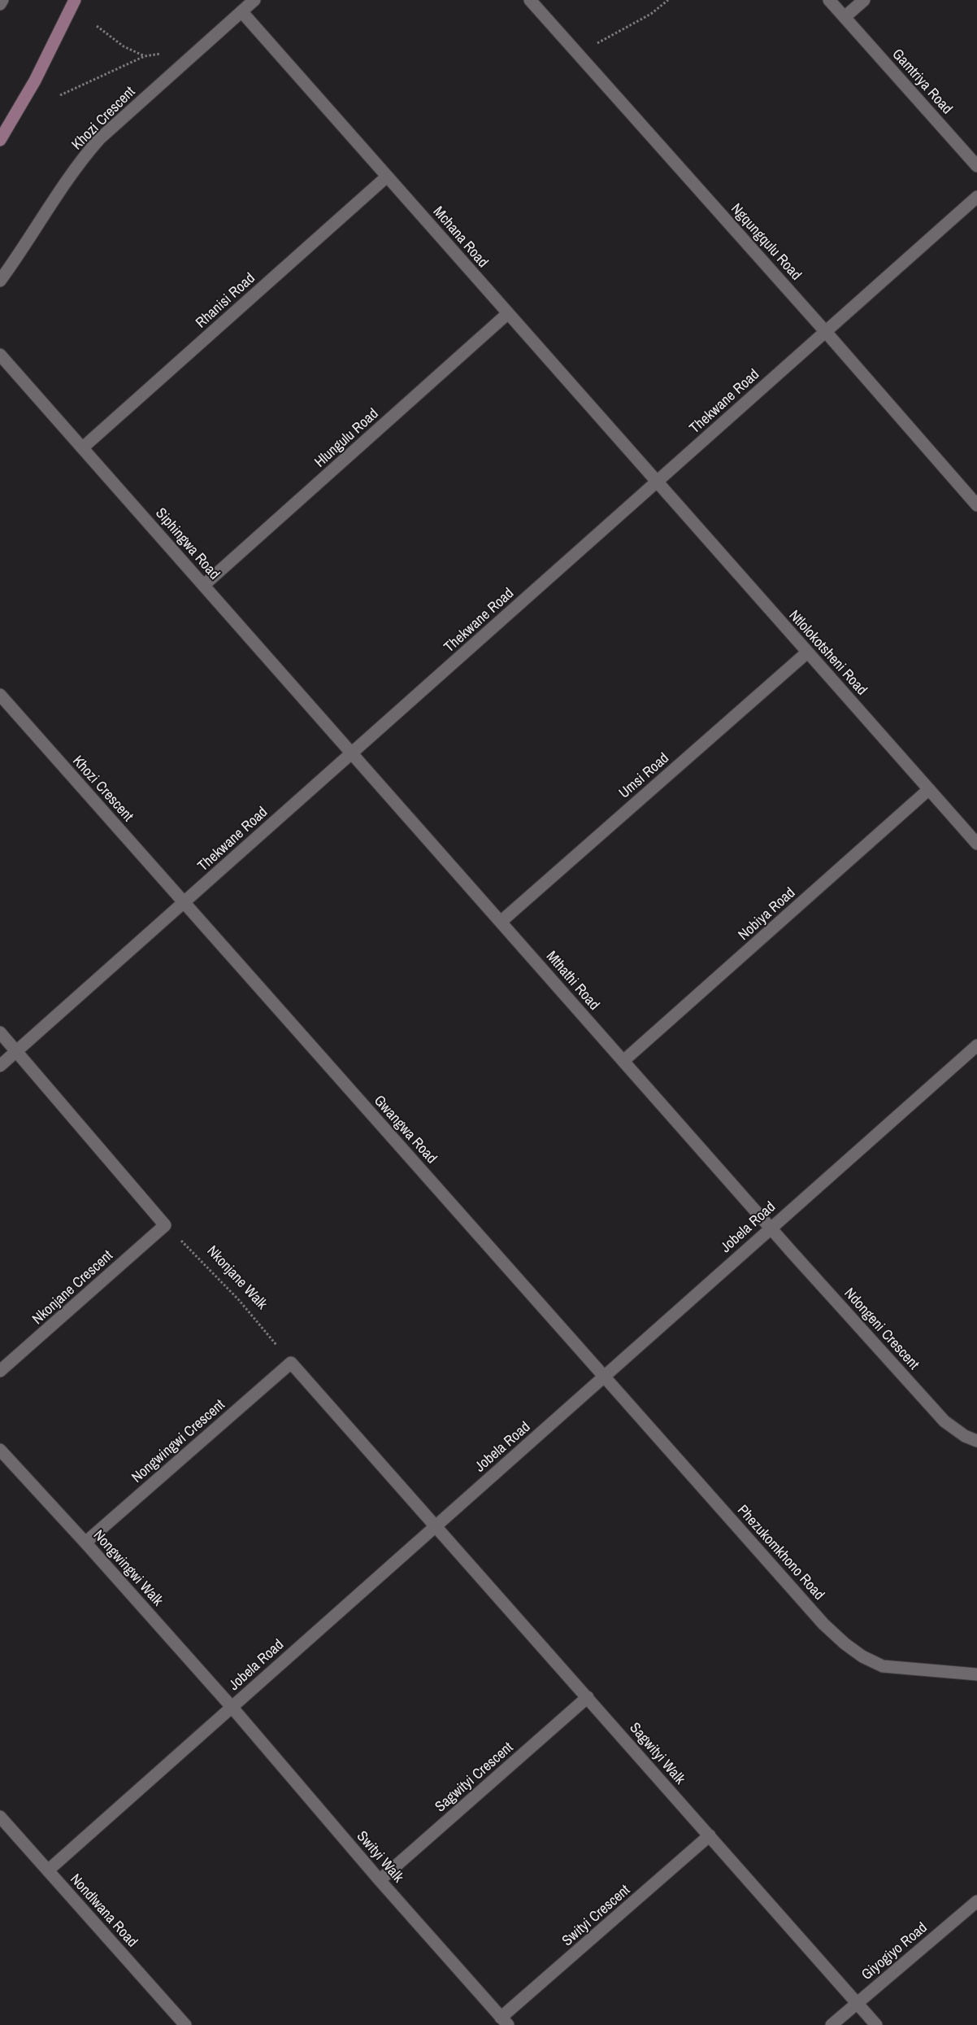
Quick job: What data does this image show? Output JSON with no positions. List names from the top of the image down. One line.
{"streets":{"street":["Gamtriya Road","Khozi Crescent","Mchana Road","Ngqungqulu Road","Rhanisi Road","Thekwane Road","Hlungulu Road","Siphingwa Road","Ntlolokotsheni Road","Umsi Road","Nobiya Road","Mthathi Road","Gwangwa Road","Jobela Road","Nkonjane Crescent","Ndongeni Crescent","Nongwingwi Crescent","Phezukomkhono Road","Nongwingwi Walk","Sagwityi Walk","Sagwityi Crescent","Swityi Walk","Nondlwana Road","Swityi Crescent","Giyogiyo Road"],"path":["Nkonjane Walk"]},"crossings":[["Khozi Crescent","Mchana Road"],["Khozi Crescent","Thekwane Road"],["Khozi Crescent","Gwangwa Road"],["Mchana Road","Rhanisi Road"],["Mchana Road","Thekwane Road"],["Mchana Road","Hlungulu Road"],["Mchana Road","Ntlolokotsheni Road"],["Ngqungqulu Road","Thekwane Road"],["Rhanisi Road","Siphingwa Road"],["Thekwane Road","Siphingwa Road"],["Thekwane Road","Ntlolokotsheni Road"],["Thekwane Road","Mthathi Road"],["Thekwane Road","Gwangwa Road"],["Hlungulu Road","Siphingwa Road"],["Siphingwa Road","Mthathi Road"],["Ntlolokotsheni Road","Umsi Road"],["Ntlolokotsheni Road","Nobiya Road"],["Umsi Road","Mthathi Road"],["Nobiya Road","Mthathi Road"],["Mthathi Road","Jobela Road"],["Mthathi Road","Ndongeni Crescent"],["Gwangwa Road","Jobela Road"],["Gwangwa Road","Phezukomkhono Road"],["Jobela Road","Ndongeni Crescent"],["Jobela Road","Phezukomkhono Road"],["Jobela Road","Nongwingwi Walk"],["Jobela Road","Sagwityi Walk"],["Jobela Road","Swityi Walk"],["Jobela Road","Nondlwana Road"],["Nkonjane Walk","Nkonjane Crescent"],["Nkonjane Walk","Nongwingwi Crescent"],["Nongwingwi Crescent","Nongwingwi Walk"],["Nongwingwi Walk","Swityi Walk"],["Sagwityi Walk","Sagwityi Crescent"],["Sagwityi Walk","Swityi Crescent"],["Sagwityi Walk","Giyogiyo Road"],["Sagwityi Crescent","Swityi Walk"],["Swityi Walk","Swityi Crescent"]]}
